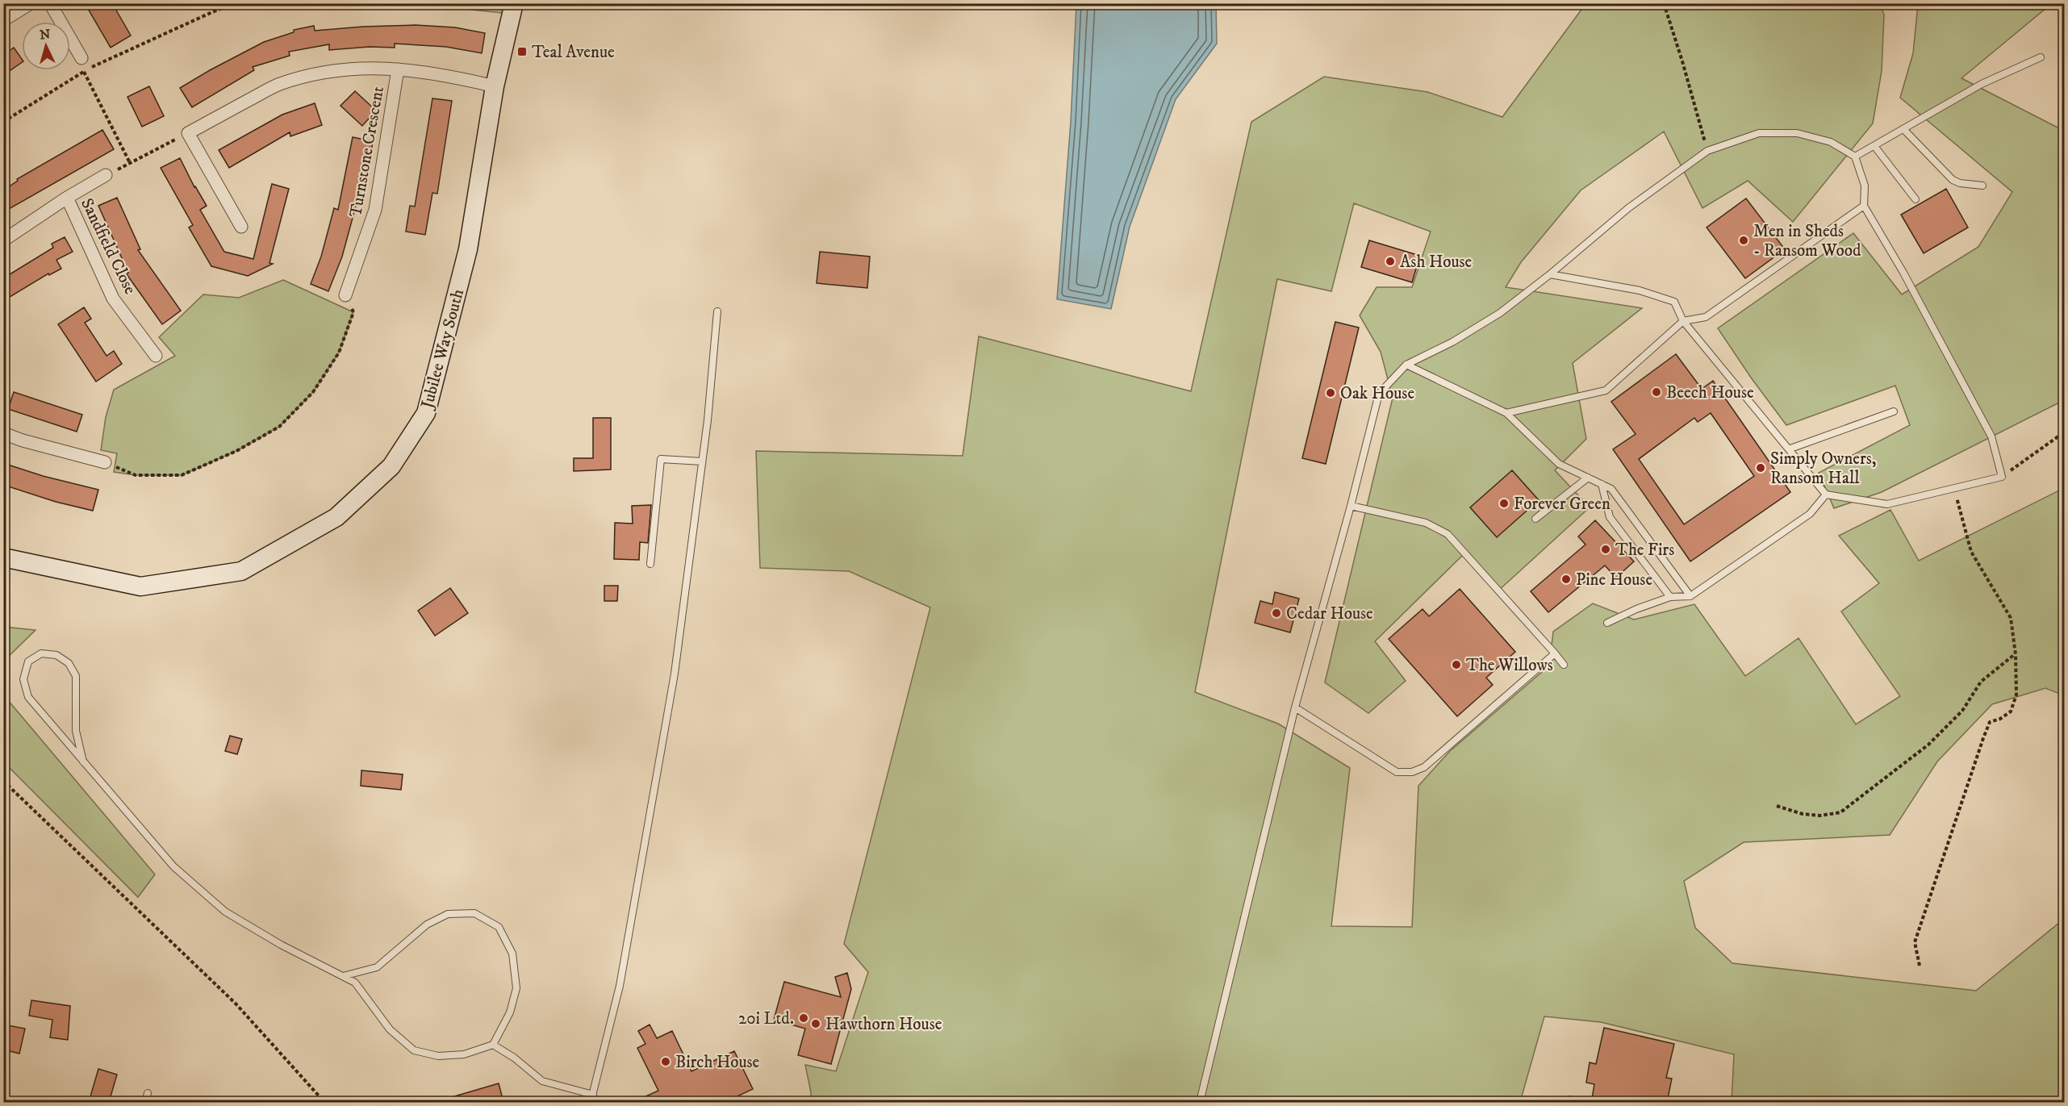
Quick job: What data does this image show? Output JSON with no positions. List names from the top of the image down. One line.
{"streets":{"street":["Turnstone Crescent","Sandfield Close","Jubilee Way South"]},"places":{"transit":["Teal Avenue"],"other":["Men in Sheds - Ransom Wood","Ash House","Beech House","Oak House","Simply Owners, Ransom Hall","Forever Green","The Firs","Pine House","Cedar House","The Willows","20i Ltd.","Hawthorn House","Birch House"]},"north":"top"}
